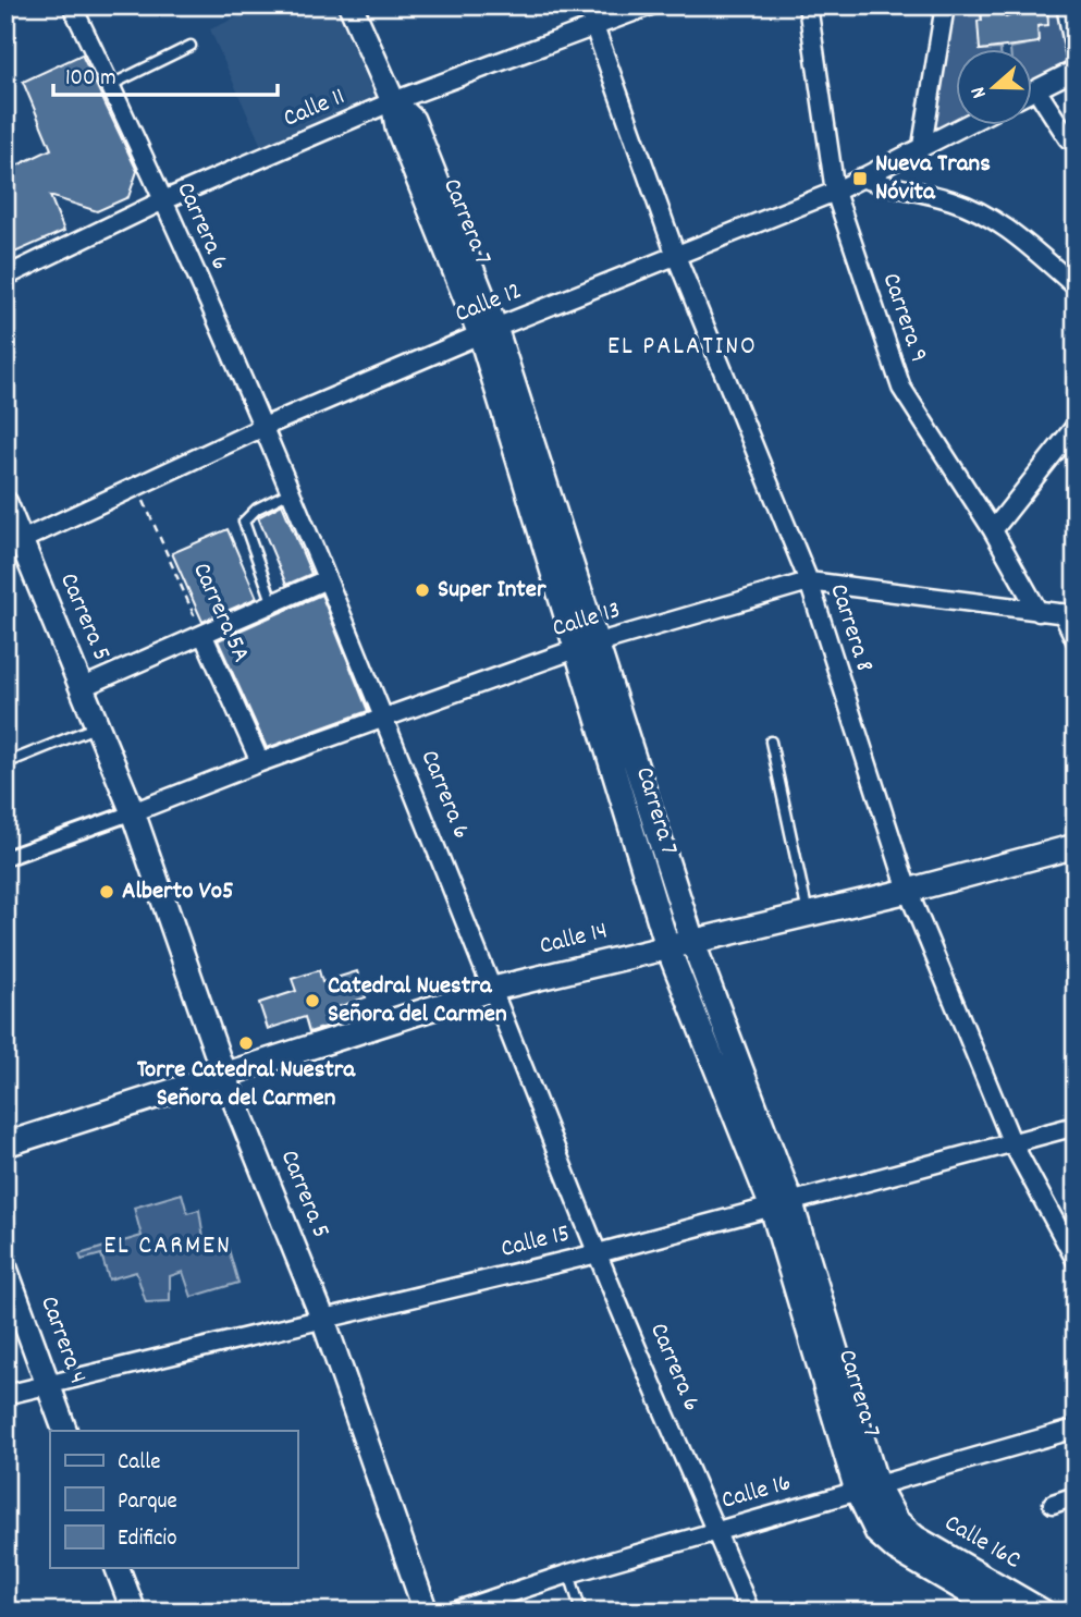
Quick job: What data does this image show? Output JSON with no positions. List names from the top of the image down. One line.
{"streets":{"main road":["Carrera 7","Carrera 5","Calle 14","Carrera 4","Calle 16C"],"street":["Calle 11","Carrera 6","Calle 12","Carrera 9","Carrera 5A","Calle 13","Carrera 8","Calle 15","Calle 16"]},"crossings":[["Calle 11","Carrera 7"],["Calle 11","Carrera 6"],["Calle 11","Carrera 8"],["Carrera 7","Calle 12"],["Carrera 7","Calle 13"],["Carrera 7","Calle 14"],["Carrera 7","Calle 15"],["Carrera 7","Calle 16"],["Carrera 7","Calle 16C"],["Carrera 6","Calle 12"],["Carrera 6","Calle 13"],["Carrera 6","Calle 14"],["Carrera 6","Calle 15"],["Carrera 6","Calle 16"],["Calle 12","Carrera 9"],["Calle 12","Carrera 5A"],["Calle 12","Carrera 5"],["Calle 12","Carrera 8"],["Carrera 9","Calle 13"],["Carrera 5A","Calle 13"],["Carrera 5","Calle 13"],["Carrera 5","Calle 14"],["Carrera 5","Calle 15"],["Calle 13","Carrera 8"],["Carrera 8","Calle 14"],["Carrera 8","Calle 15"],["Calle 15","Carrera 4"]],"districts":["EL PALATINO","EL CARMEN"],"places":{"transit":["Nueva Trans Nóvita"],"other":["Super Inter","Alberto Vo5","Catedral Nuestra Señora del Carmen","Torre Catedral Nuestra Señora del Carmen"]},"legend":["Calle","Parque","Edificio"],"scale_bar":"100 m","north":"left"}
